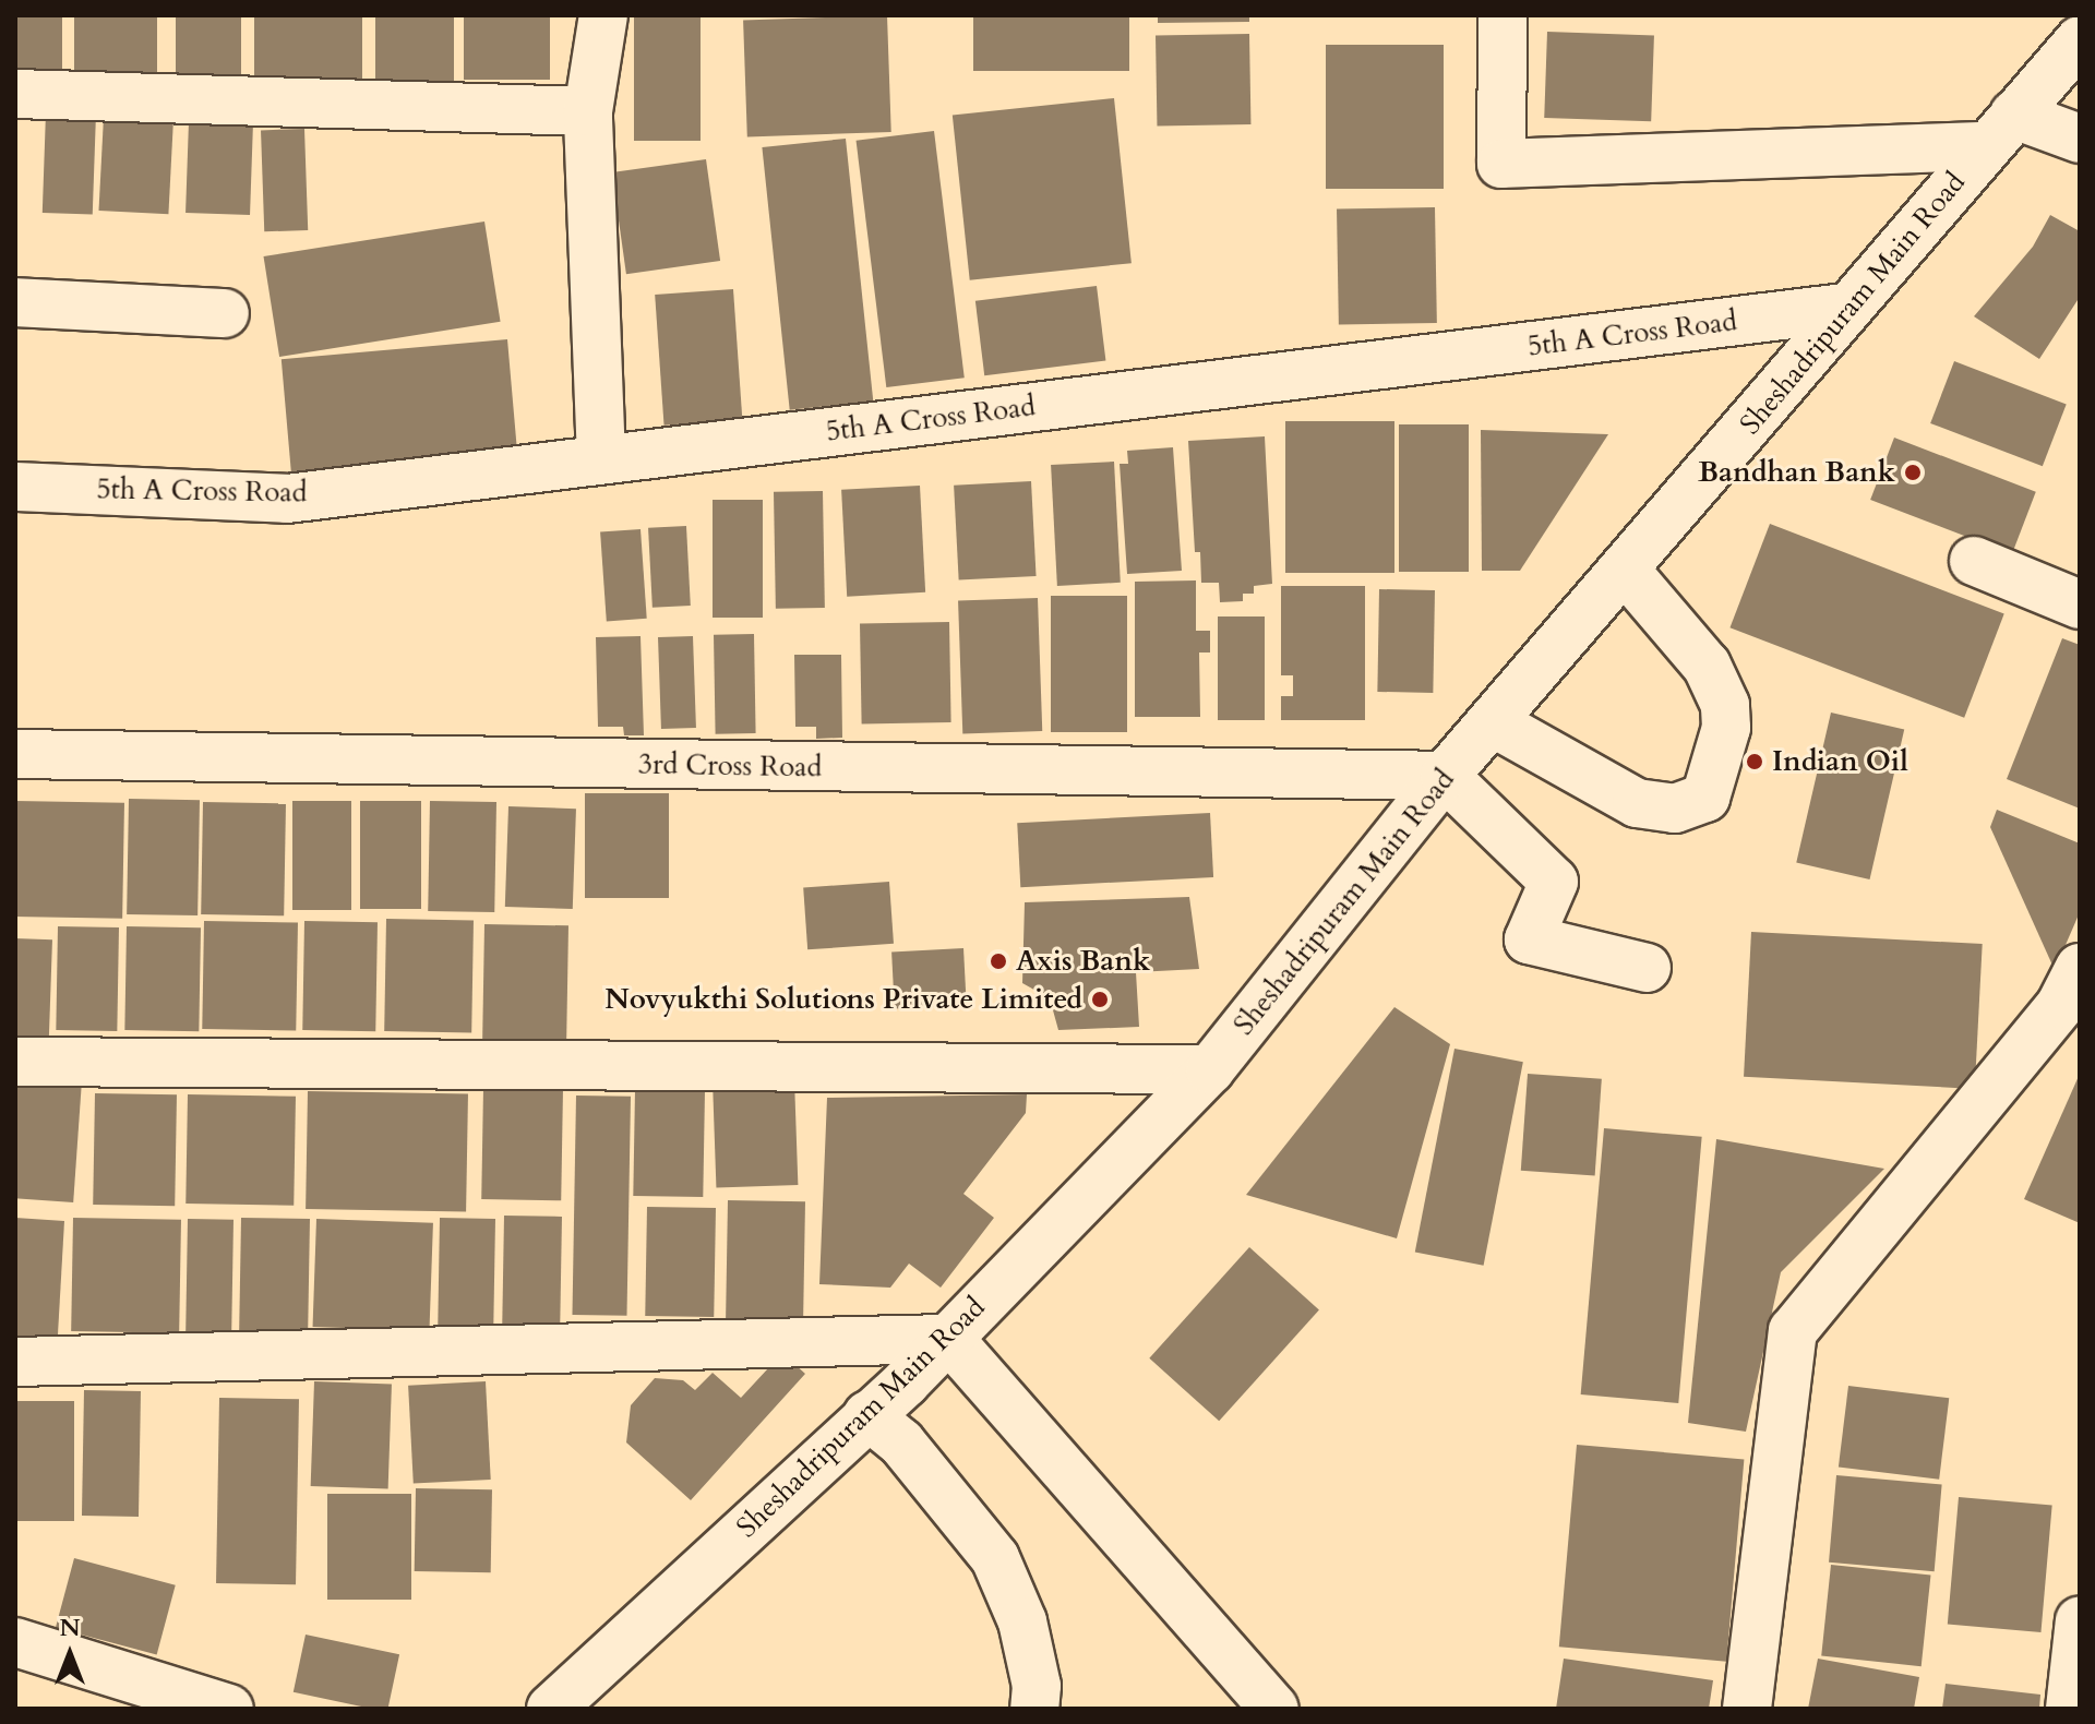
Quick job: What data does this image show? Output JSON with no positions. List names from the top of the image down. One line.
{"streets":{"street":["Sheshadripuram Main Road","5th A Cross Road","3rd Cross Road"]},"crossings":[["Sheshadripuram Main Road","5th A Cross Road"],["Sheshadripuram Main Road","3rd Cross Road"]],"places":["Bandhan Bank","Indian Oil","Axis Bank","Novyukthi Solutions Private Limited"],"north":"top"}
